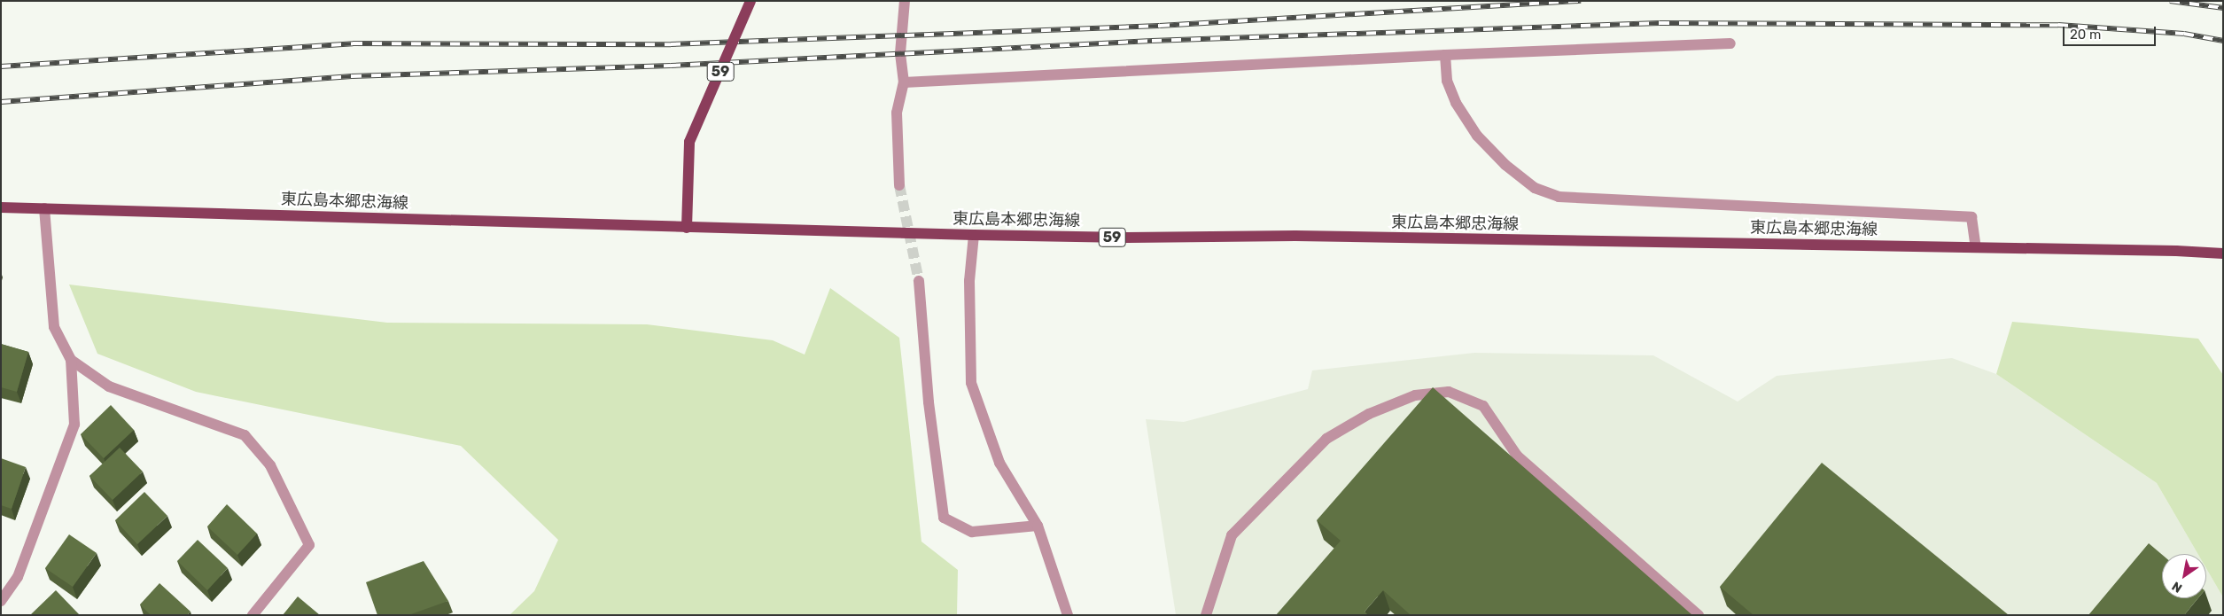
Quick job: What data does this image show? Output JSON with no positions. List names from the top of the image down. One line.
{"streets":{"main road":["59","東広島本郷忠海線"]},"crossings":[["59","東広島本郷忠海線"]],"scale_bar":"20 m","north":"bottom left"}
